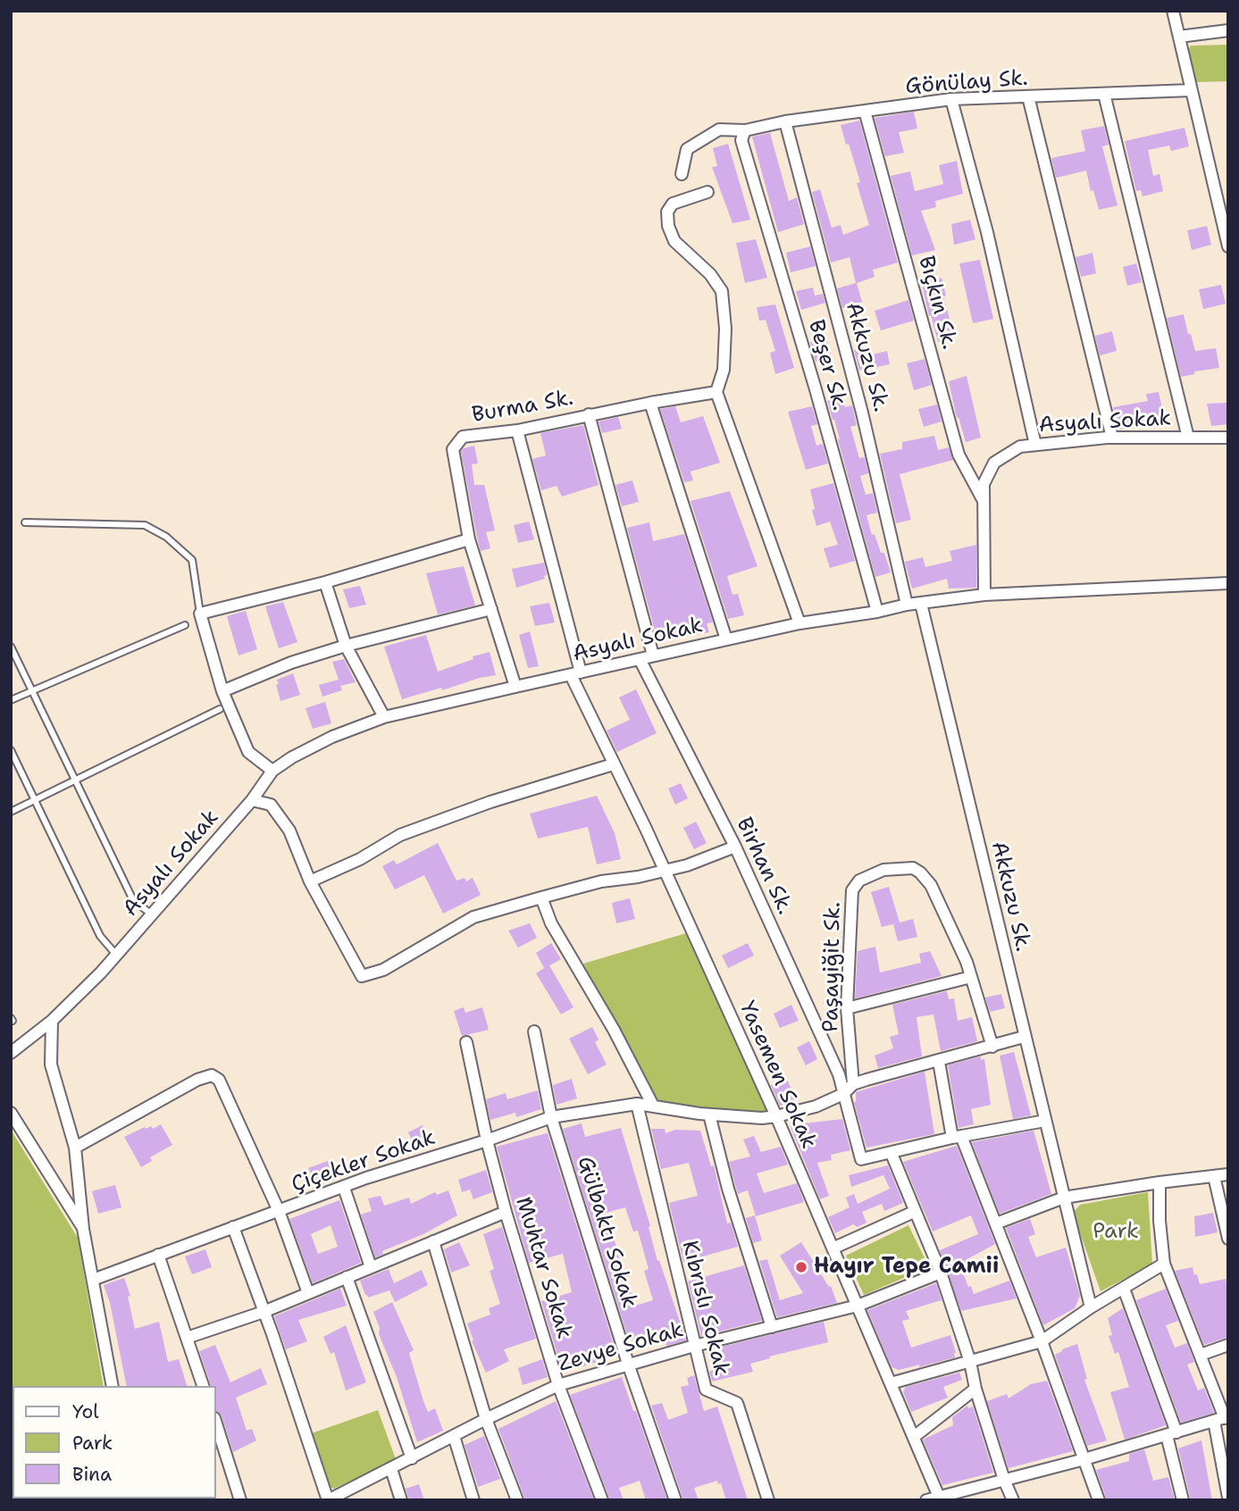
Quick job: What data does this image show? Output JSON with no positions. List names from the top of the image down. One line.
{"streets":{"street":["Gönülay Sk.","Bıçkın Sk.","Akkuzu Sk.","Beşer Sk.","Burma Sk.","Asyalı Sokak","Birhan Sk.","Paşayiğit Sk.","Yasemen Sokak","Çiçekler Sokak","Gülbaktı Sokak","Muhtar Sokak","Kıbrıslı Sokak","Zevye Sokak"]},"crossings":[["Gönülay Sk.","Bıçkın Sk."],["Gönülay Sk.","Akkuzu Sk."],["Gönülay Sk.","Beşer Sk."],["Bıçkın Sk.","Asyalı Sokak"],["Akkuzu Sk.","Asyalı Sokak"],["Beşer Sk.","Asyalı Sokak"],["Burma Sk.","Asyalı Sokak"],["Burma Sk.","Yasemen Sokak"],["Asyalı Sokak","Birhan Sk."],["Asyalı Sokak","Yasemen Sokak"],["Birhan Sk.","Çiçekler Sokak"],["Yasemen Sokak","Çiçekler Sokak"],["Yasemen Sokak","Zevye Sokak"],["Çiçekler Sokak","Gülbaktı Sokak"],["Çiçekler Sokak","Muhtar Sokak"],["Çiçekler Sokak","Kıbrıslı Sokak"],["Gülbaktı Sokak","Zevye Sokak"],["Muhtar Sokak","Zevye Sokak"],["Kıbrıslı Sokak","Zevye Sokak"]],"parks":["Park"],"places":["Hayır Tepe Camii"],"legend":["Yol","Park","Bina"]}
